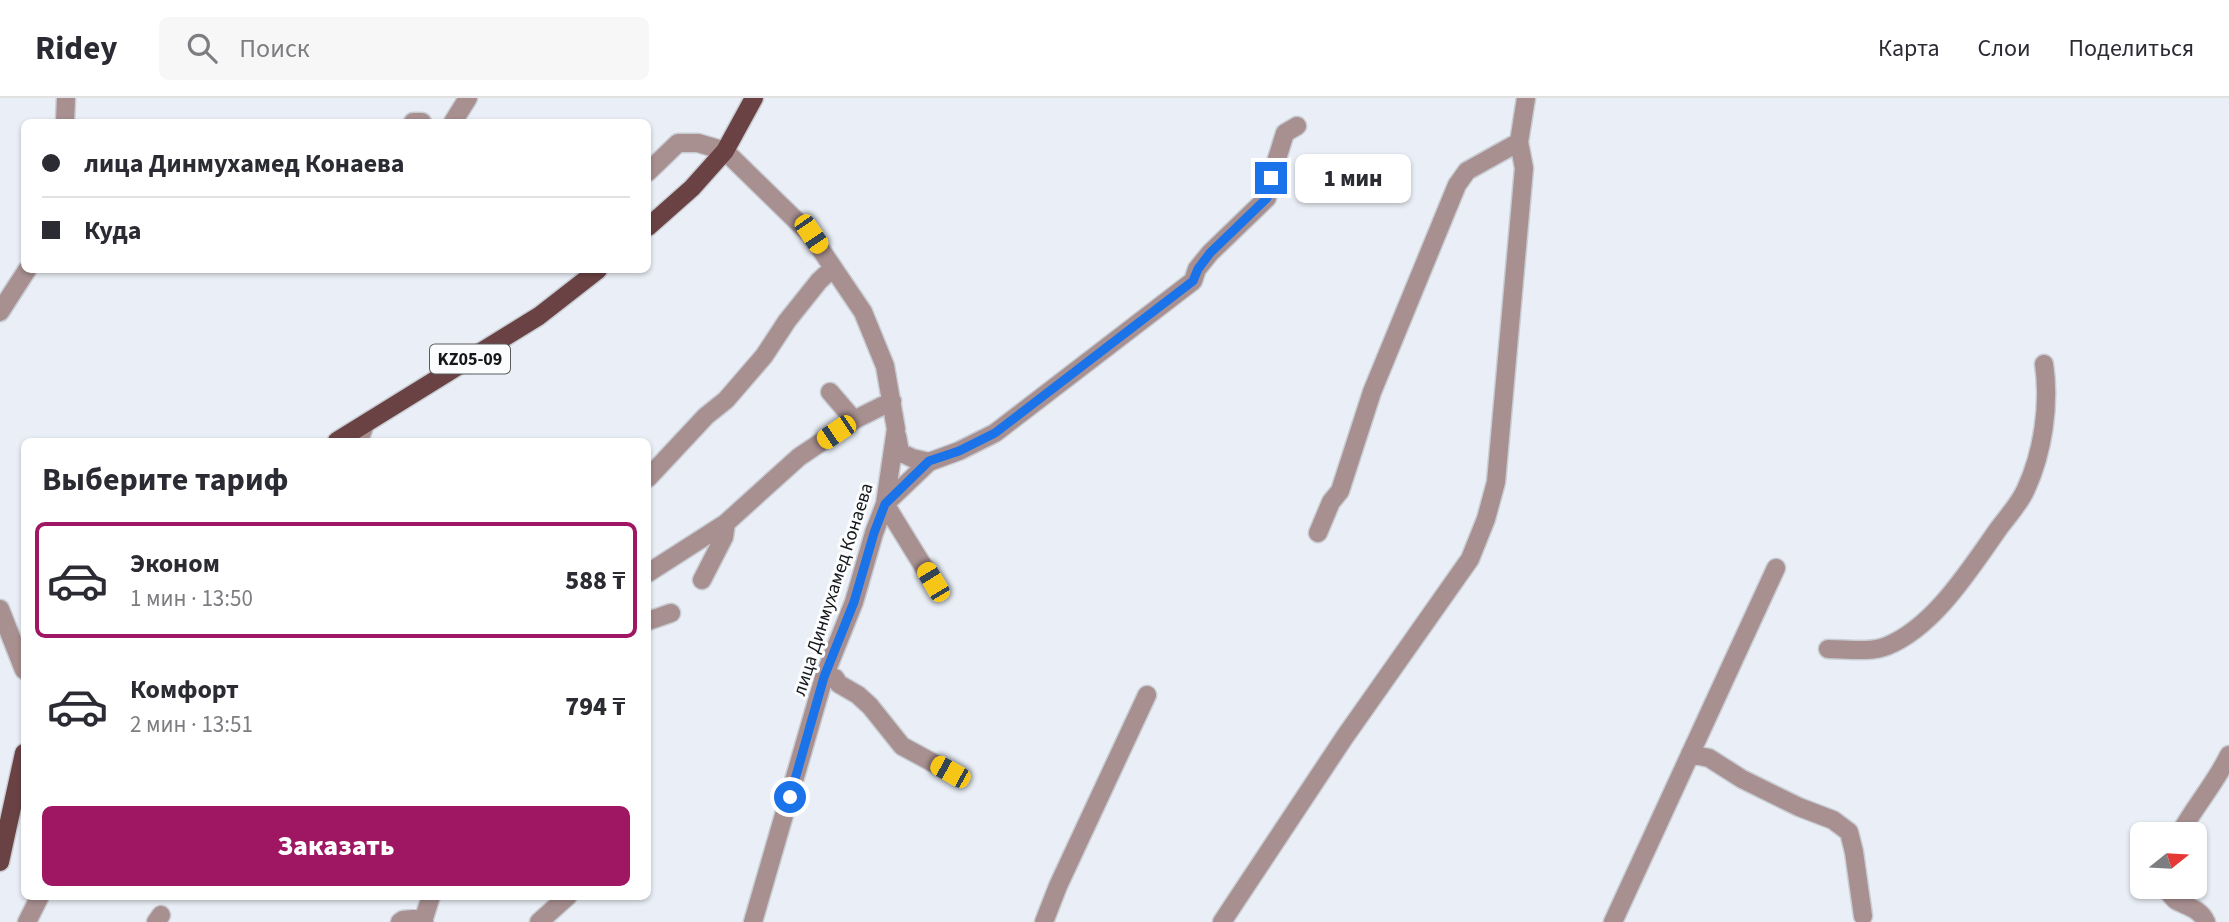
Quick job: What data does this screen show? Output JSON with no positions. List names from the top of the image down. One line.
{"streets":{"main road":["KZ05-09"],"street":["лица Динмухамед Конаева"]},"north":"right","page":{"header":"Ridey","search":"Поиск","nav":["Карта","Слои","Поделиться"],"banner":["лица Динмухамед Конаева","Куда"],"bubble":"1 мин","heading":"Выберите тариф","list":[{"name":"Эконом","note":"1 мин · 13:50","value":"588 ₸"},{"name":"Комфорт","note":"2 мин · 13:51","value":"794 ₸"}],"buttons":"Заказать"}}
